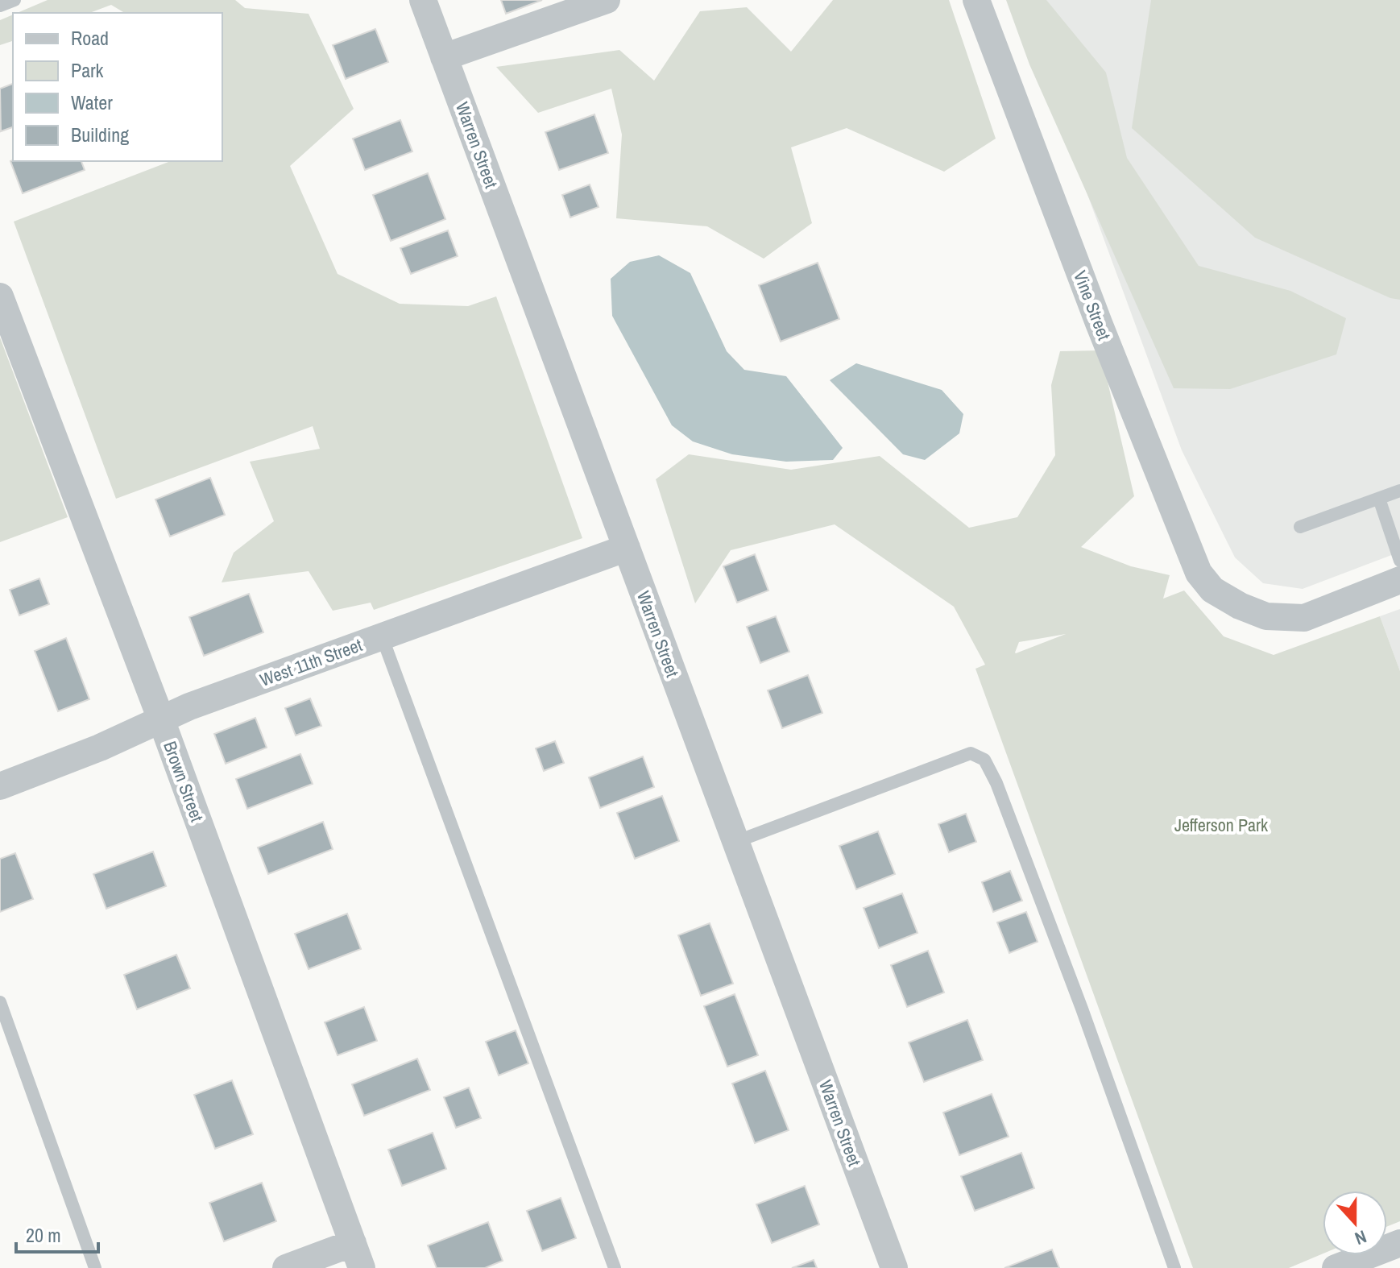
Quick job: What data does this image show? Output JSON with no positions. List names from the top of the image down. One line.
{"streets":{"street":["Warren Street","Vine Street","West 11th Street","Brown Street"]},"crossings":[["Warren Street","West 11th Street"],["West 11th Street","Brown Street"]],"parks":["Jefferson Park"],"legend":["Road","Park","Water","Building"],"scale_bar":"20 m","north":"bottom"}
